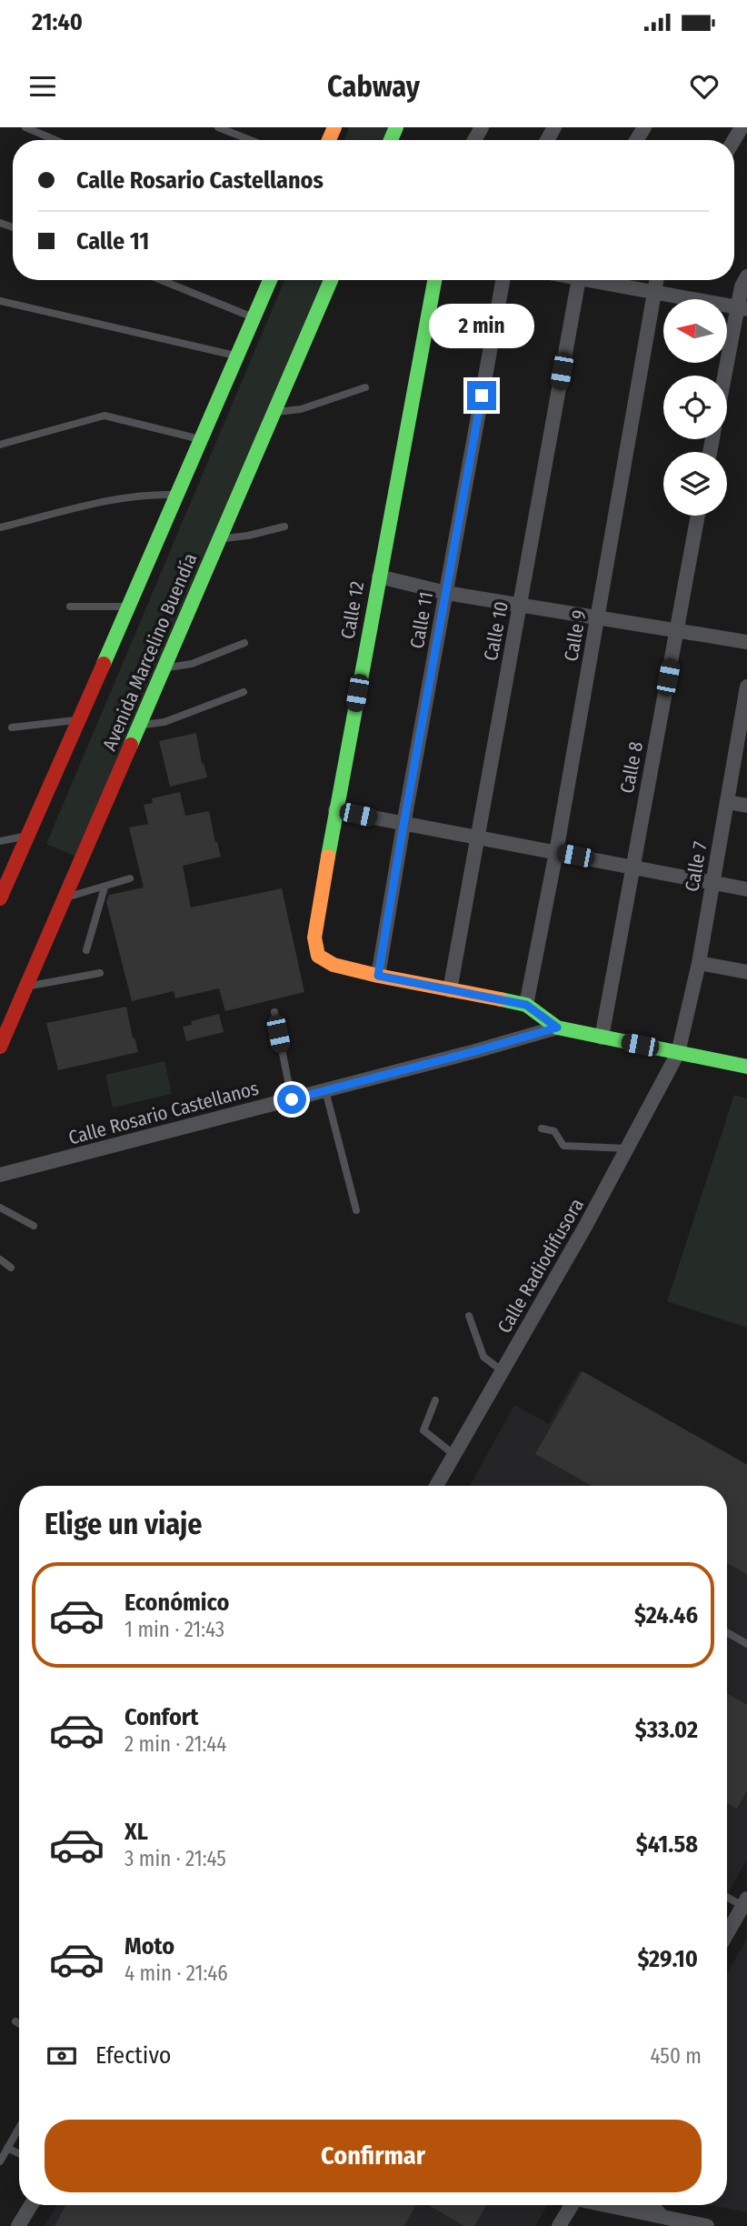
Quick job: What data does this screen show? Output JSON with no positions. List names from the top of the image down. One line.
{"streets":{"main road":["Calle 12","Avenida Marcelino Buendía"],"street":["Calle 11","Calle 10","Calle 9","Calle 8","Calle 7","Calle Rosario Castellanos","Calle Radiodifusora"]},"crossings":[["Calle 12","Calle 11"],["Calle 7","Calle Radiodifusora"]],"north":"left","page":{"status":"21:40","header":"Cabway","banner":["Calle Rosario Castellanos","Calle 11"],"bubble":"2 min","heading":"Elige un viaje","list":[{"name":"Económico","note":"1 min · 21:43","value":"$24.46"},{"name":"Confort","note":"2 min · 21:44","value":"$33.02"},{"name":"XL","note":"3 min · 21:45","value":"$41.58"},{"name":"Moto","note":"4 min · 21:46","value":"$29.10"}],"pay":["Efectivo","450 m"],"buttons":"Confirmar"}}
